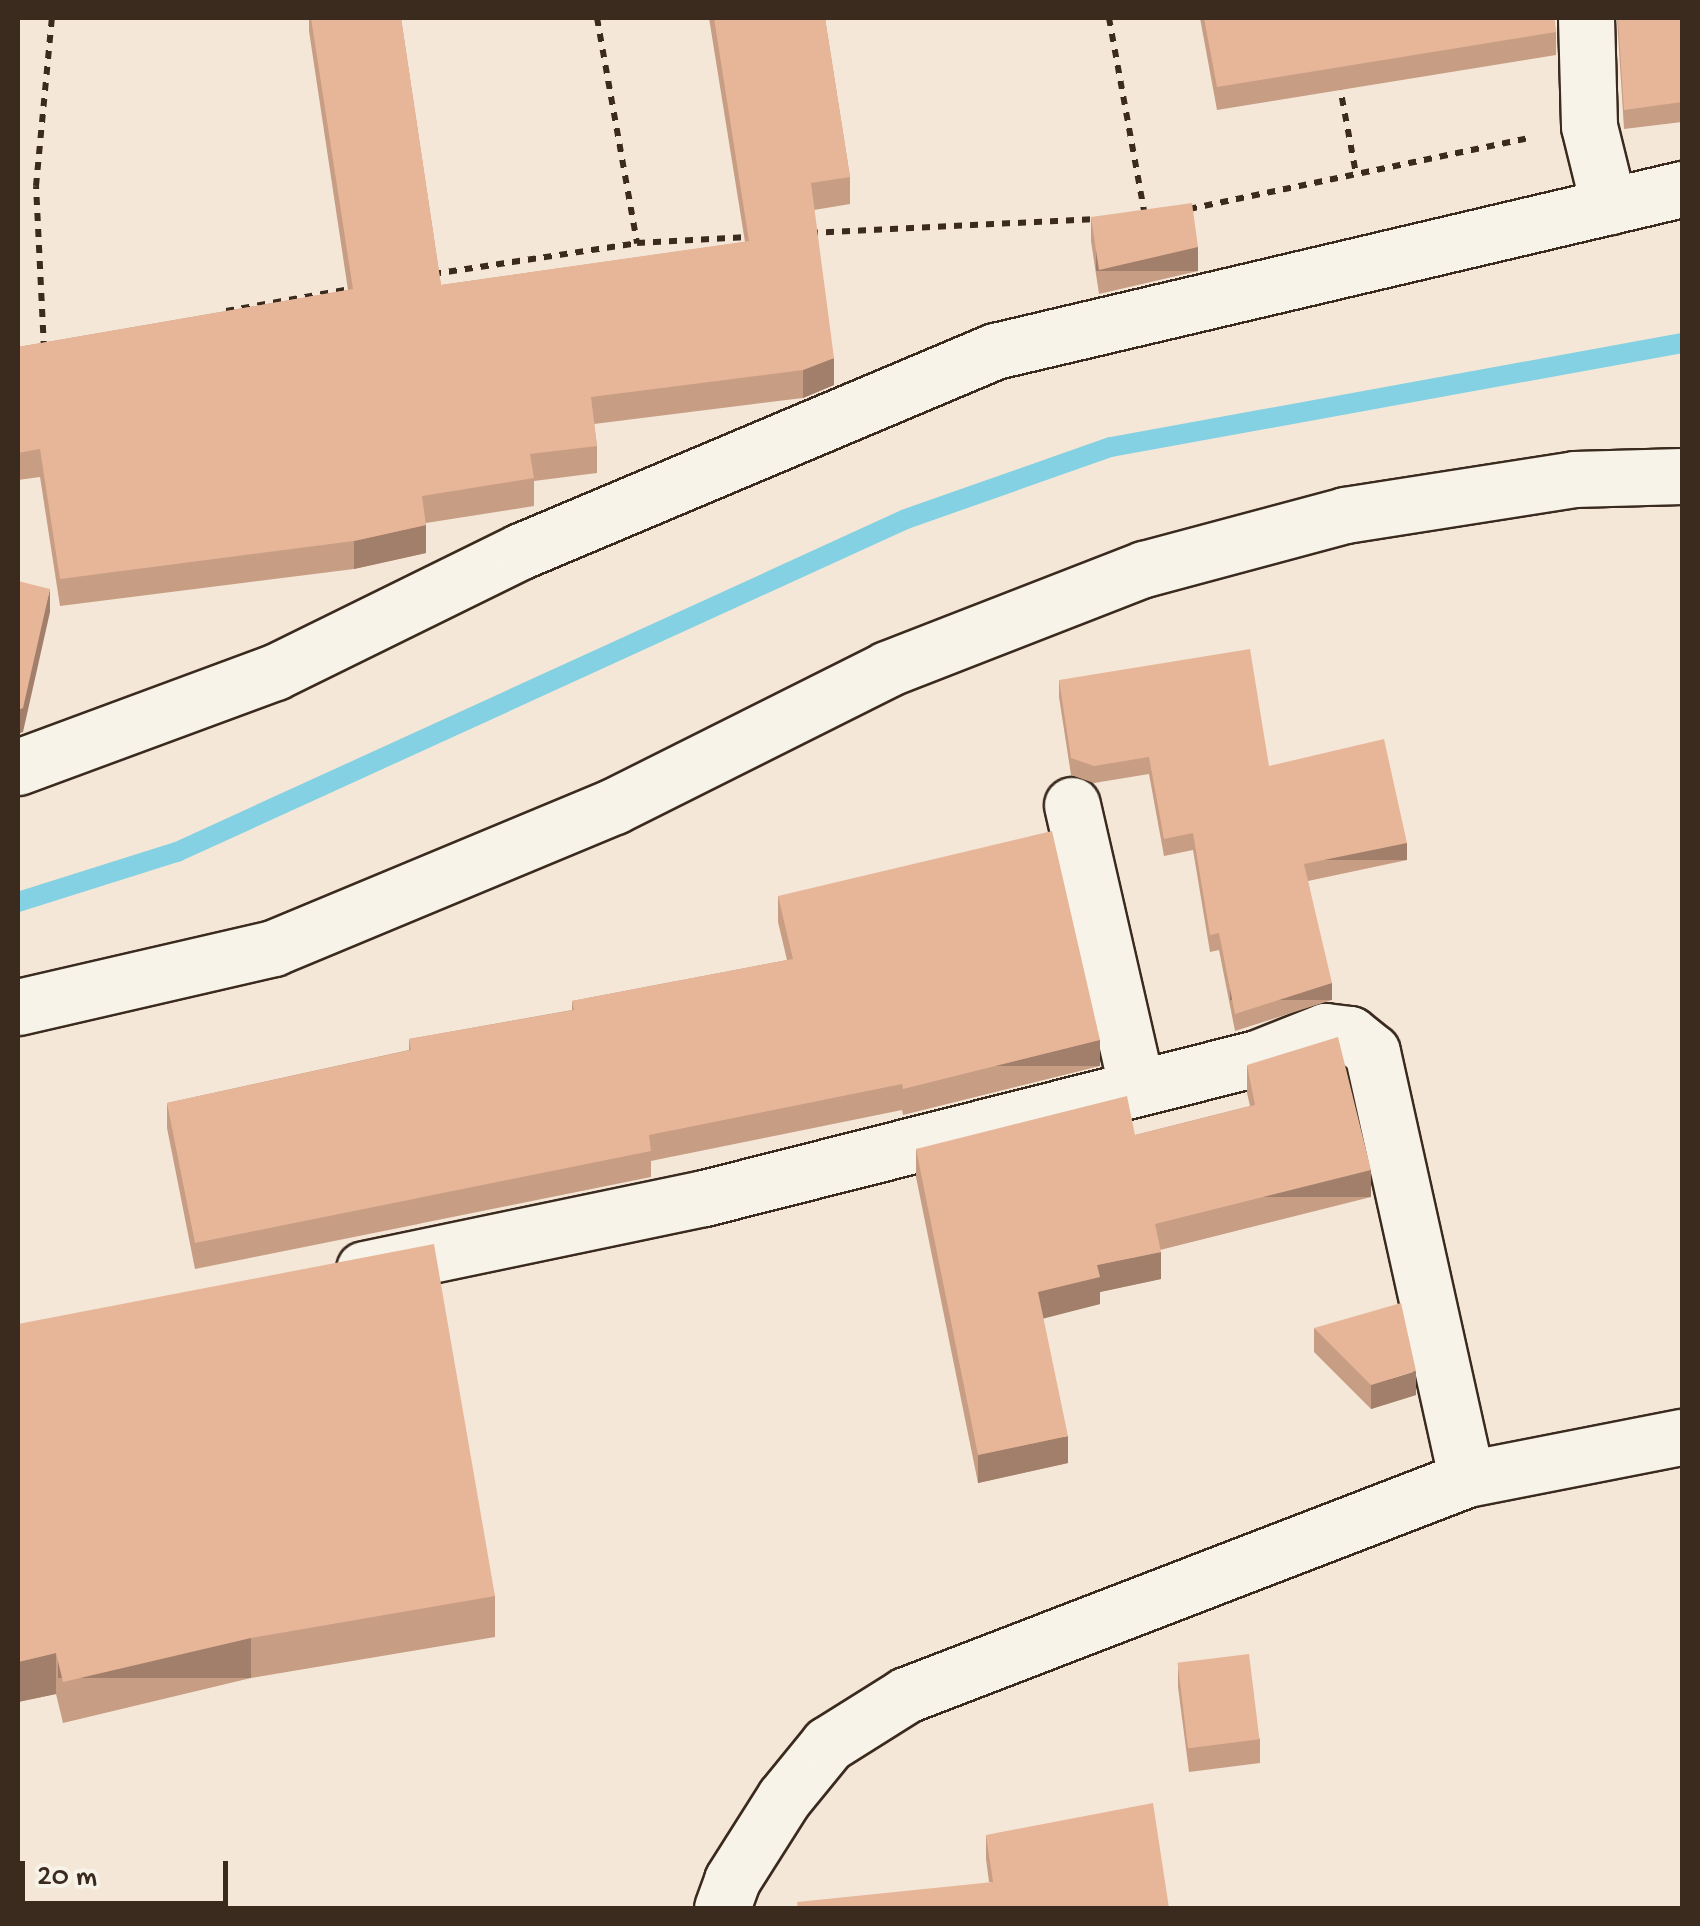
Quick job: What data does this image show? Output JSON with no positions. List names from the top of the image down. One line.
{"scale_bar":"20 m"}
